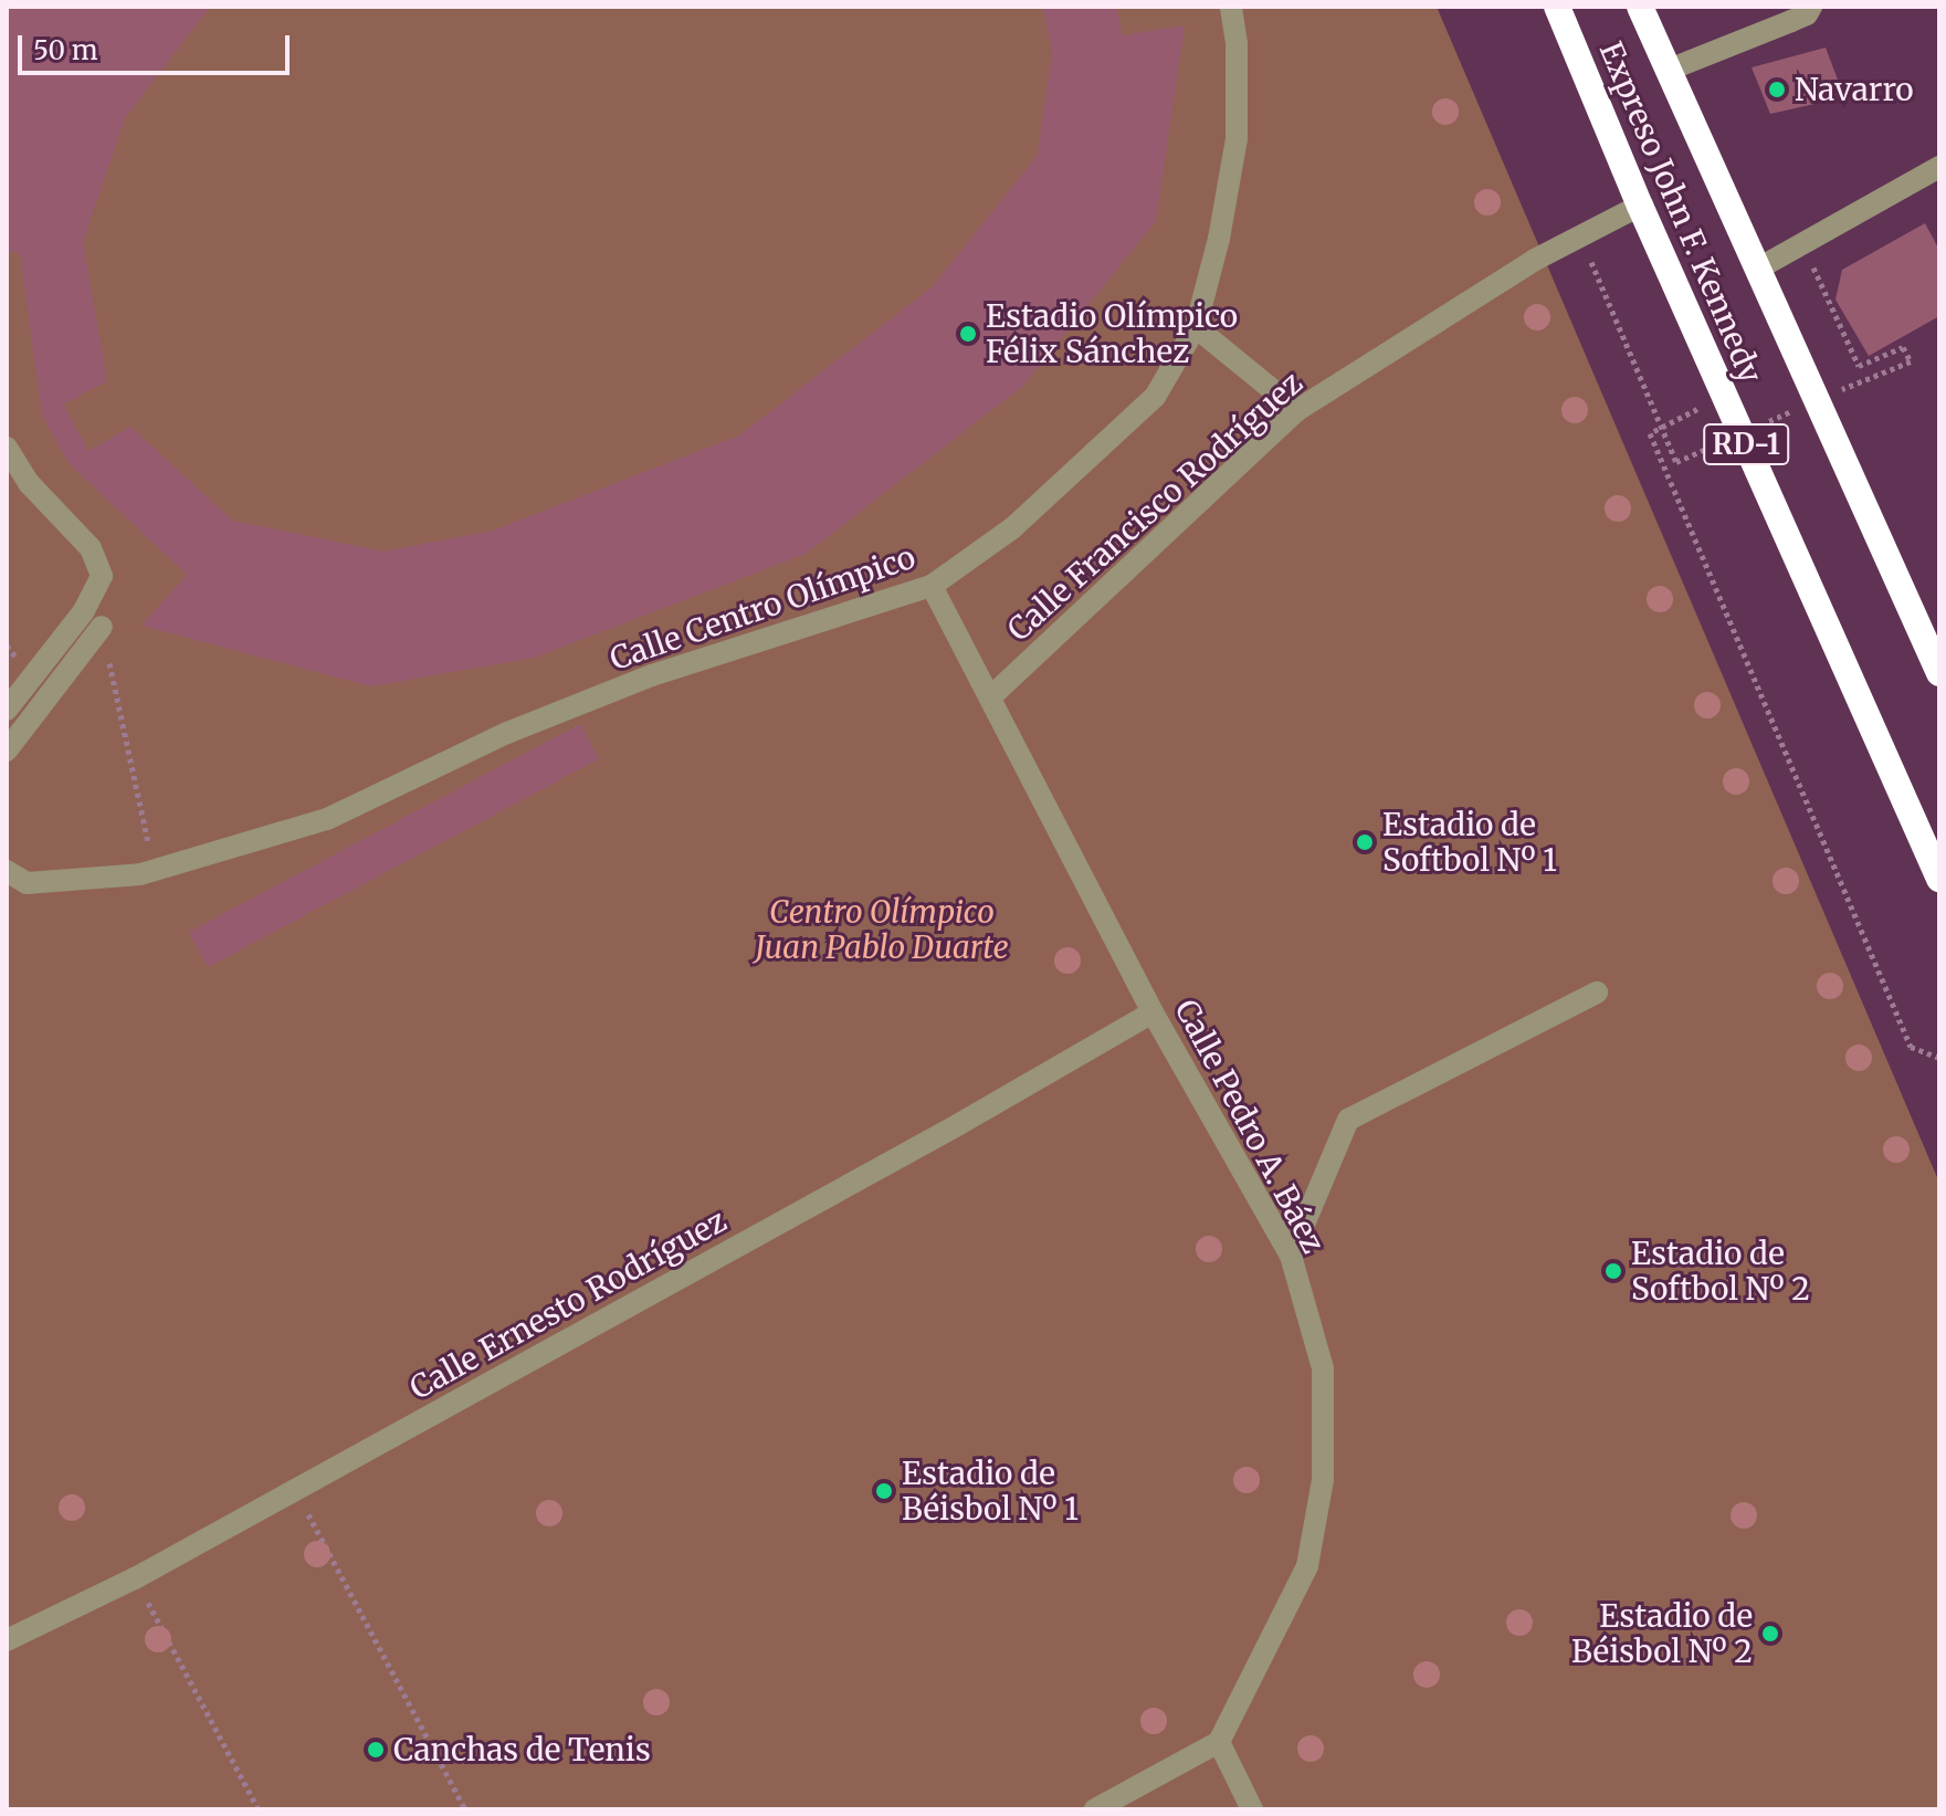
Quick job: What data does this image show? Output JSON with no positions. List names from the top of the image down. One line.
{"streets":{"highway":["Expreso John F. Kennedy","RD-1"],"street":["Calle Francisco Rodríguez","Calle Centro Olímpico","Calle Pedro A. Báez","Calle Ernesto Rodríguez"]},"crossings":[["Expreso John F. Kennedy","Calle Francisco Rodríguez"],["Calle Francisco Rodríguez","Calle Pedro A. Báez"],["Calle Centro Olímpico","Calle Pedro A. Báez"],["Calle Pedro A. Báez","Calle Ernesto Rodríguez"]],"parks":["Centro Olímpico Juan Pablo Duarte"],"places":["Navarro","Estadio Olímpico Félix Sánchez","Estadio de Softbol Nº 1","Estadio de Softbol Nº 2","Estadio de Béisbol Nº 1","Estadio de Béisbol Nº 2","Canchas de Tenis"],"scale_bar":"50 m"}
